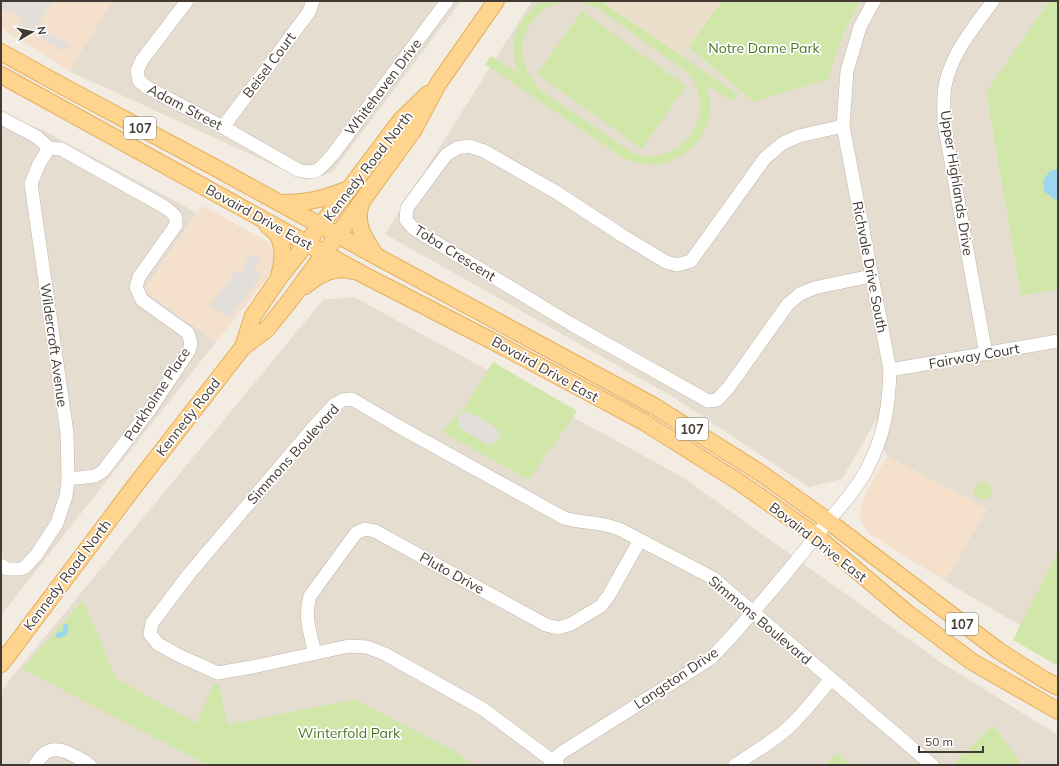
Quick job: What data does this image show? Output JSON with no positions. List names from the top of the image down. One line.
{"streets":{"main road":["107","Kennedy Road North","Bovaird Drive East","Kennedy Road"],"street":["Beisel Court","Whitehaven Drive","Adam Street","Upper Highlands Drive","Toba Crescent","Richvale Drive South","Wildercroft Avenue","Fairway Court","Parkholme Place","Simmons Boulevard","Pluto Drive","Langston Drive"]},"crossings":[["Beisel Court","Adam Street"],["Whitehaven Drive","Adam Street"],["Kennedy Road North","Bovaird Drive East"],["Kennedy Road North","Kennedy Road"],["Upper Highlands Drive","Fairway Court"],["Bovaird Drive East","Richvale Drive South"],["Bovaird Drive East","Langston Drive"],["Toba Crescent","Richvale Drive South"],["Richvale Drive South","Fairway Court"],["Richvale Drive South","Langston Drive"],["Wildercroft Avenue","Parkholme Place"],["Simmons Boulevard","Pluto Drive"],["Simmons Boulevard","Langston Drive"]],"parks":["Notre Dame Park","Winterfold Park"],"scale_bar":"50 m","north":"right"}
